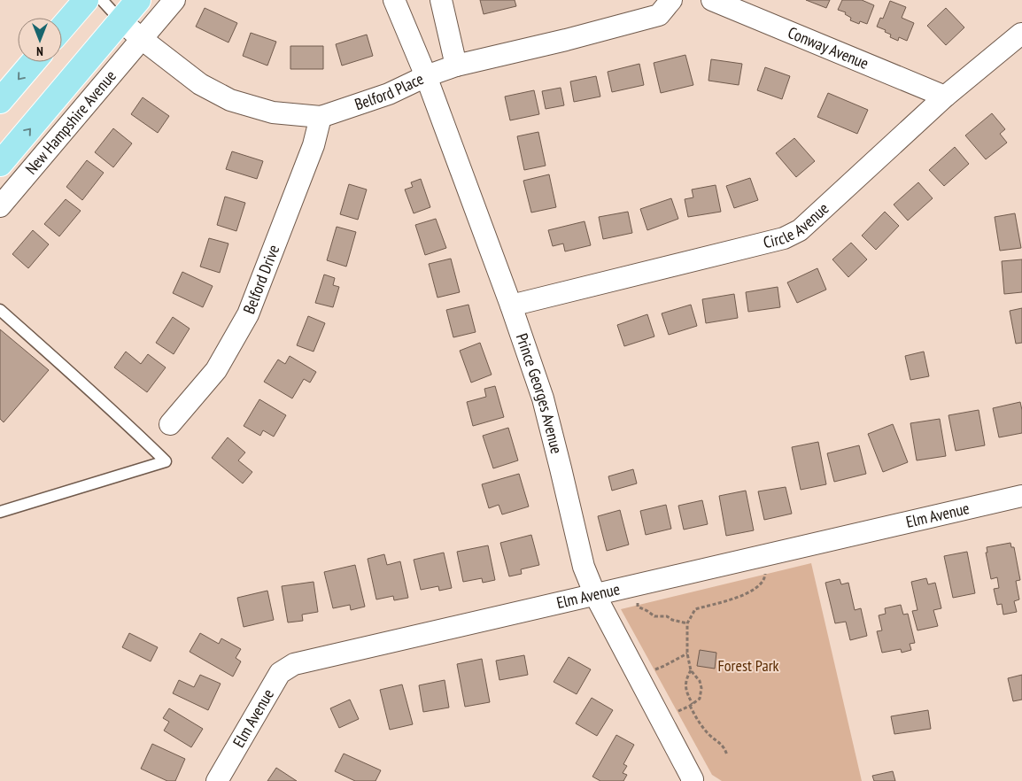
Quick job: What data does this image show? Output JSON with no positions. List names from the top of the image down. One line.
{"streets":{"main road":["New Hampshire Avenue"],"street":["Conway Avenue","Belford Place","Circle Avenue","Belford Drive","Prince Georges Avenue","Elm Avenue"]},"crossings":[["Conway Avenue","Circle Avenue"],["Belford Place","New Hampshire Avenue"],["Belford Place","Belford Drive"],["Belford Place","Prince Georges Avenue"],["Circle Avenue","Prince Georges Avenue"],["Prince Georges Avenue","Elm Avenue"]],"parks":["Forest Park"],"north":"bottom"}
